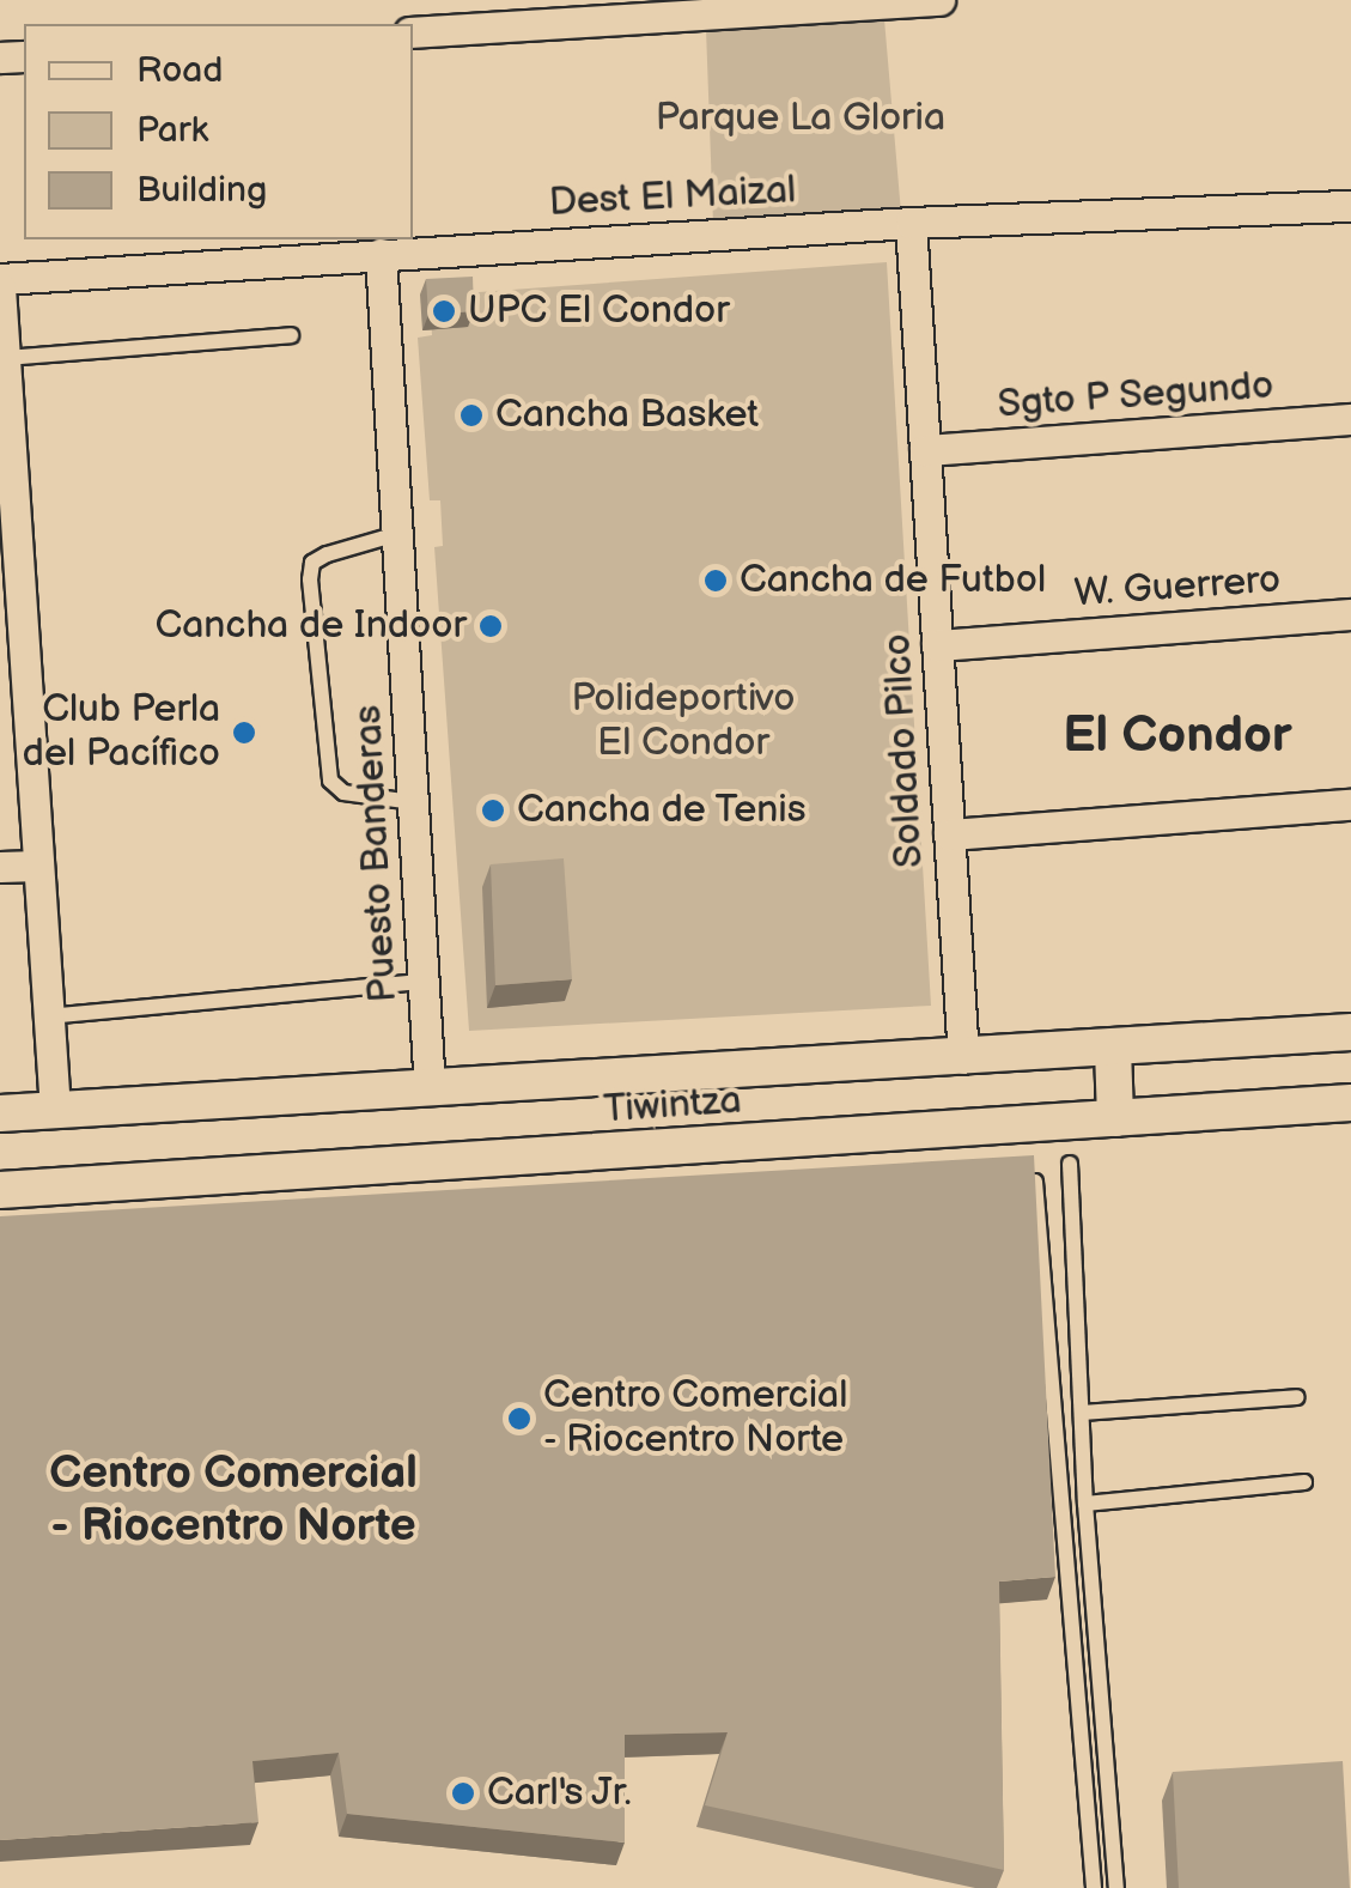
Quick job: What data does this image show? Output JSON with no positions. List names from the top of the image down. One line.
{"streets":{"street":["Dest El Maizal","Sgto P Segundo","W. Guerrero","Soldado Pilco","Puesto Banderas","Tiwintza"]},"crossings":[["Dest El Maizal","Soldado Pilco"],["Dest El Maizal","Puesto Banderas"],["Sgto P Segundo","Soldado Pilco"],["W. Guerrero","Soldado Pilco"],["Soldado Pilco","Tiwintza"],["Puesto Banderas","Tiwintza"]],"districts":["El Condor","Centro Comercial - Riocentro Norte"],"parks":["Parque La Gloria","Polideportivo El Condor"],"places":["UPC El Condor","Cancha Basket","Cancha de Futbol","Cancha de Indoor","Club Perla del Pacífico","Cancha de Tenis","Centro Comercial - Riocentro Norte","Carl's Jr."],"legend":["Road","Park","Building"]}
